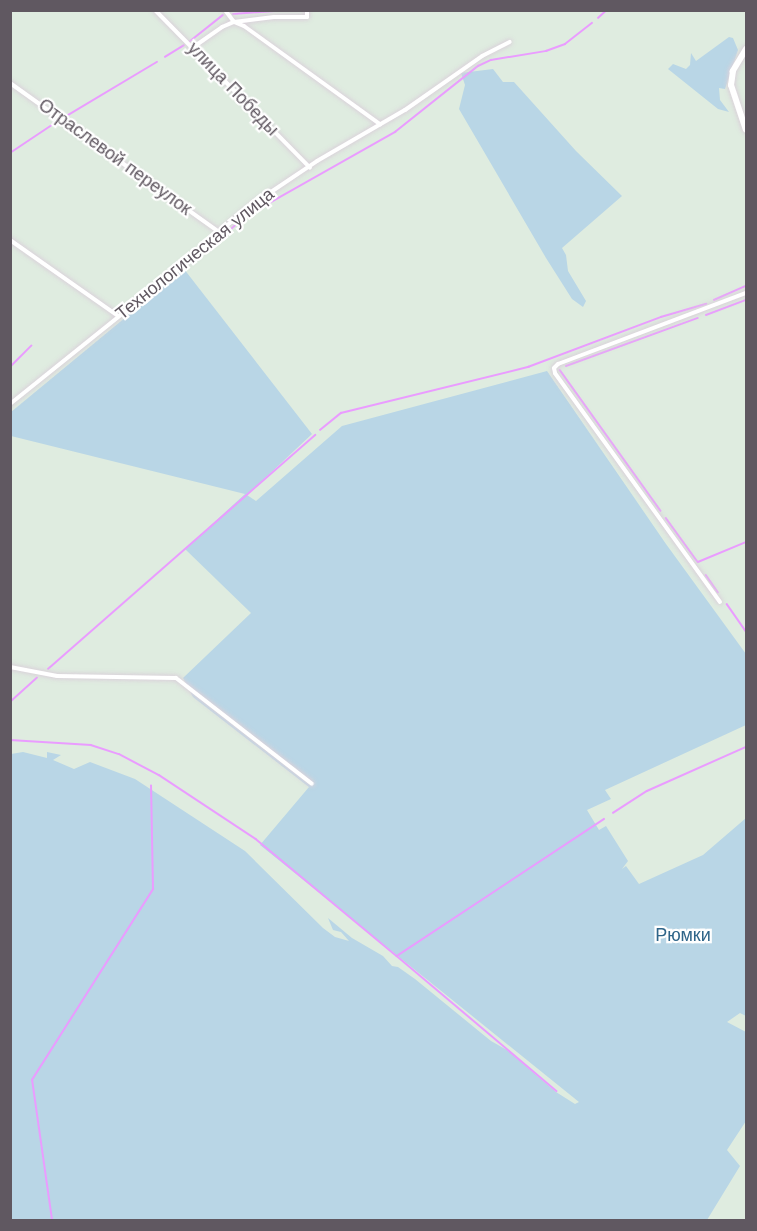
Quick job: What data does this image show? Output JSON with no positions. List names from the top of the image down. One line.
{"streets":{"street":["улица Победы","Отраслевой переулок","Технологическая улица"]},"crossings":[["улица Победы","Технологическая улица"],["Отраслевой переулок","Технологическая улица"]],"parks":["Рюмки"]}
